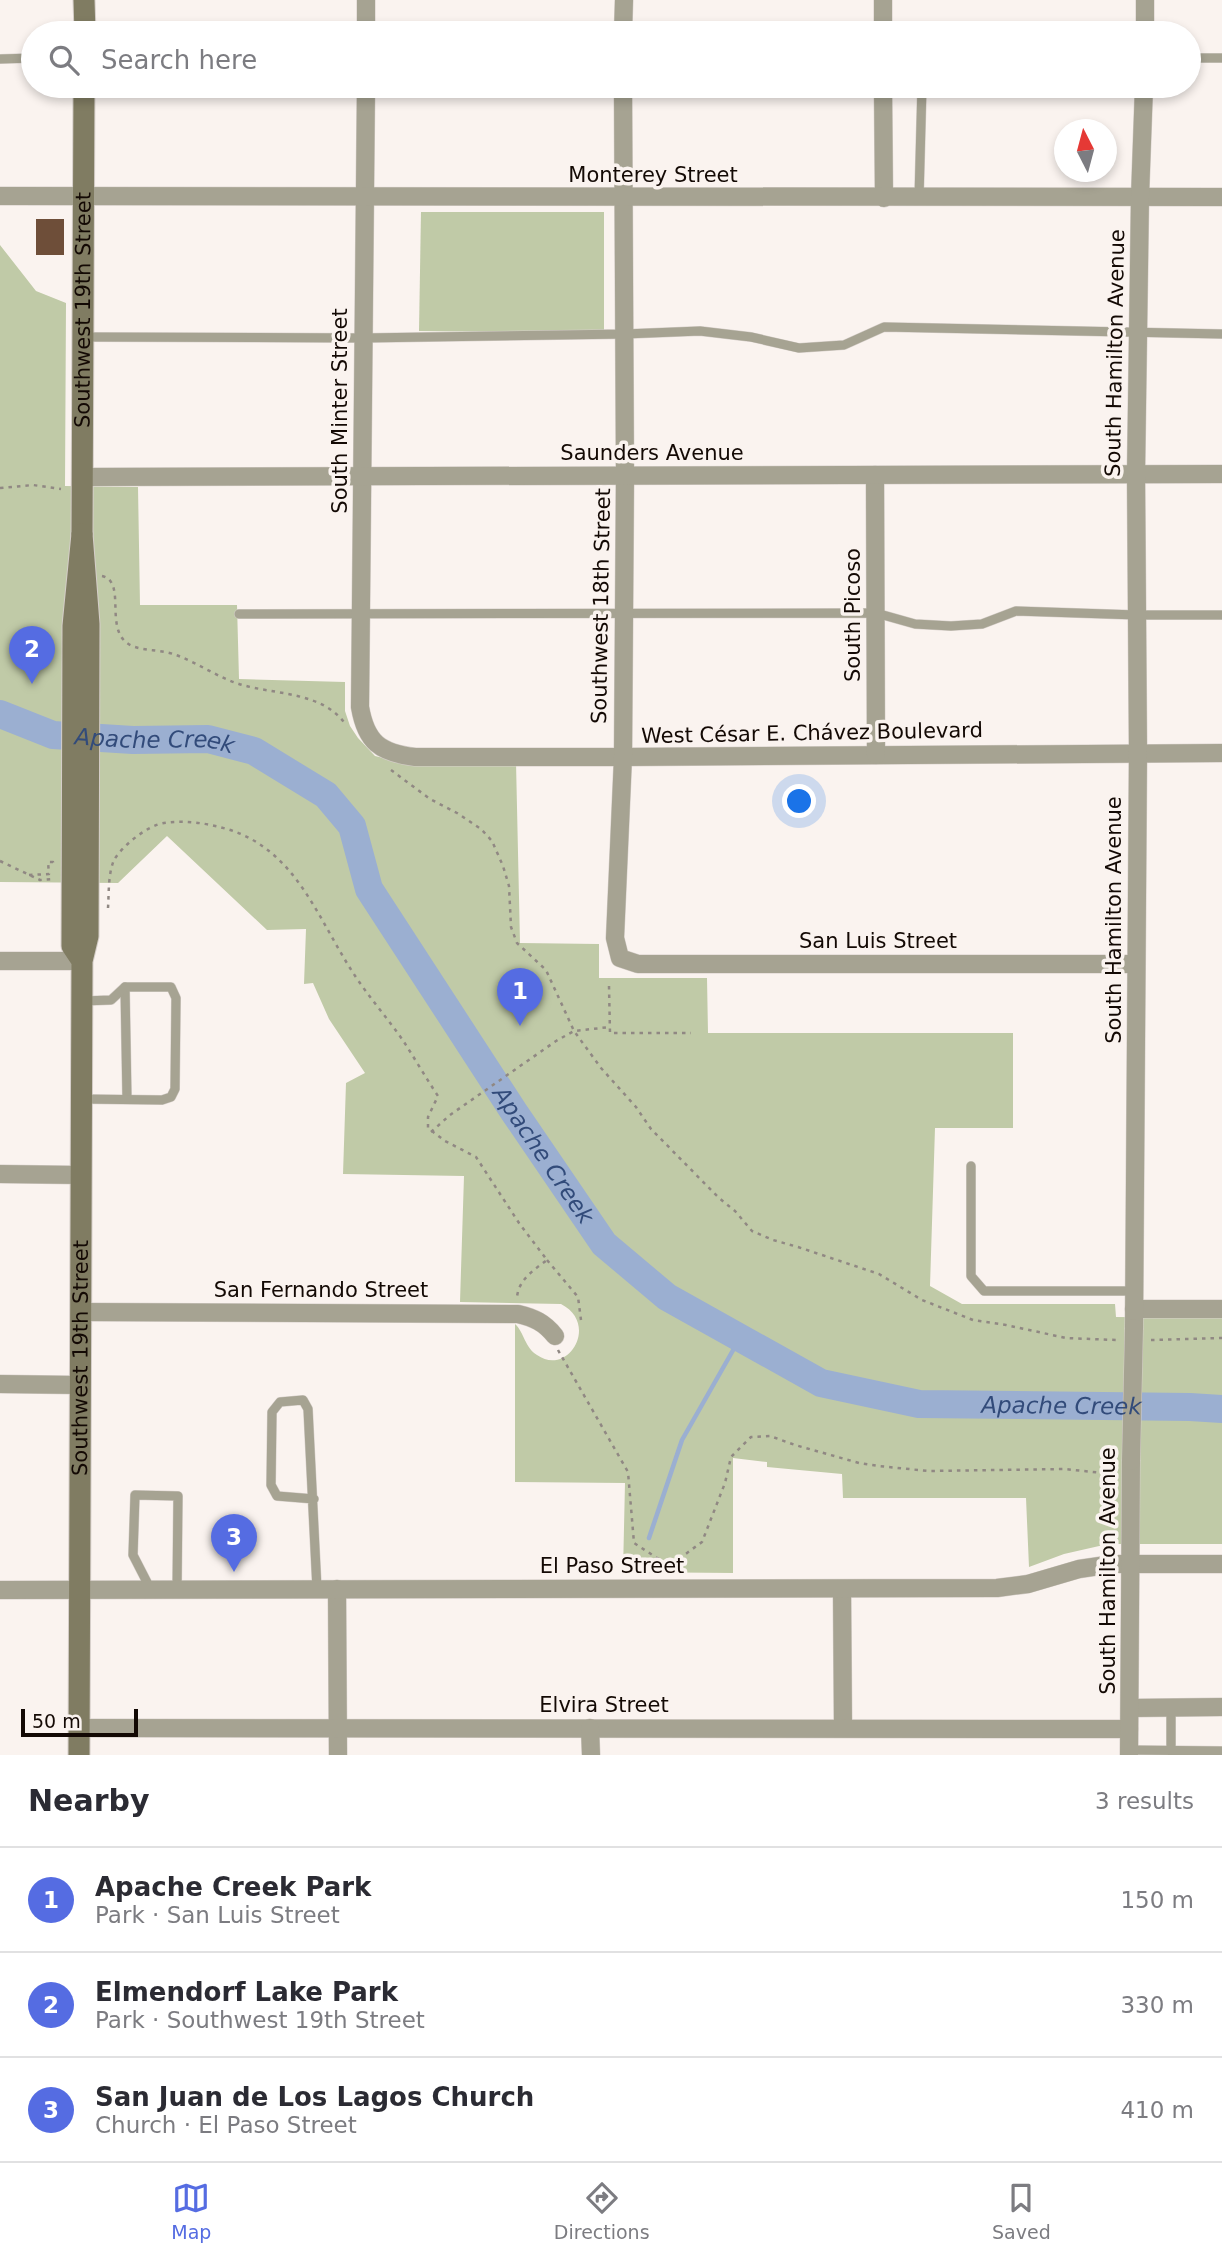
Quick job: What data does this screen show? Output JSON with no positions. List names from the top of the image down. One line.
{"streets":{"street":["Monterey Street","Southwest 19th Street","South Hamilton Avenue","South Minter Street","Saunders Avenue","Southwest 18th Street","South Picoso","West César E. Chávez Boulevard","San Luis Street","San Fernando Street","El Paso Street","Elvira Street"]},"crossings":[["Monterey Street","Southwest 19th Street"],["Monterey Street","South Hamilton Avenue"],["Monterey Street","South Minter Street"],["Monterey Street","Southwest 18th Street"],["Southwest 19th Street","Saunders Avenue"],["Southwest 19th Street","San Fernando Street"],["Southwest 19th Street","El Paso Street"],["Southwest 19th Street","Elvira Street"],["South Hamilton Avenue","Saunders Avenue"],["South Hamilton Avenue","West César E. Chávez Boulevard"],["South Hamilton Avenue","San Luis Street"],["South Hamilton Avenue","El Paso Street"],["South Hamilton Avenue","Elvira Street"],["South Minter Street","Saunders Avenue"],["South Minter Street","West César E. Chávez Boulevard"],["Saunders Avenue","Southwest 18th Street"],["Saunders Avenue","South Picoso"],["Southwest 18th Street","West César E. Chávez Boulevard"],["Southwest 18th Street","San Luis Street"],["South Picoso","West César E. Chávez Boulevard"]],"water":["Apache Creek"],"scale_bar":"50 m","north":"top","page":{"search":"Search here","pins":["2","1","3"],"scale":"50 m","heading":["Nearby","3 results"],"list":[{"mark":"1","name":"Apache Creek Park","note":"Park · San Luis Street","value":"150 m"},{"mark":"2","name":"Elmendorf Lake Park","note":"Park · Southwest 19th Street","value":"330 m"},{"mark":"3","name":"San Juan de Los Lagos Church","note":"Church · El Paso Street","value":"410 m"}],"nav":["Map","Directions","Saved"]}}
